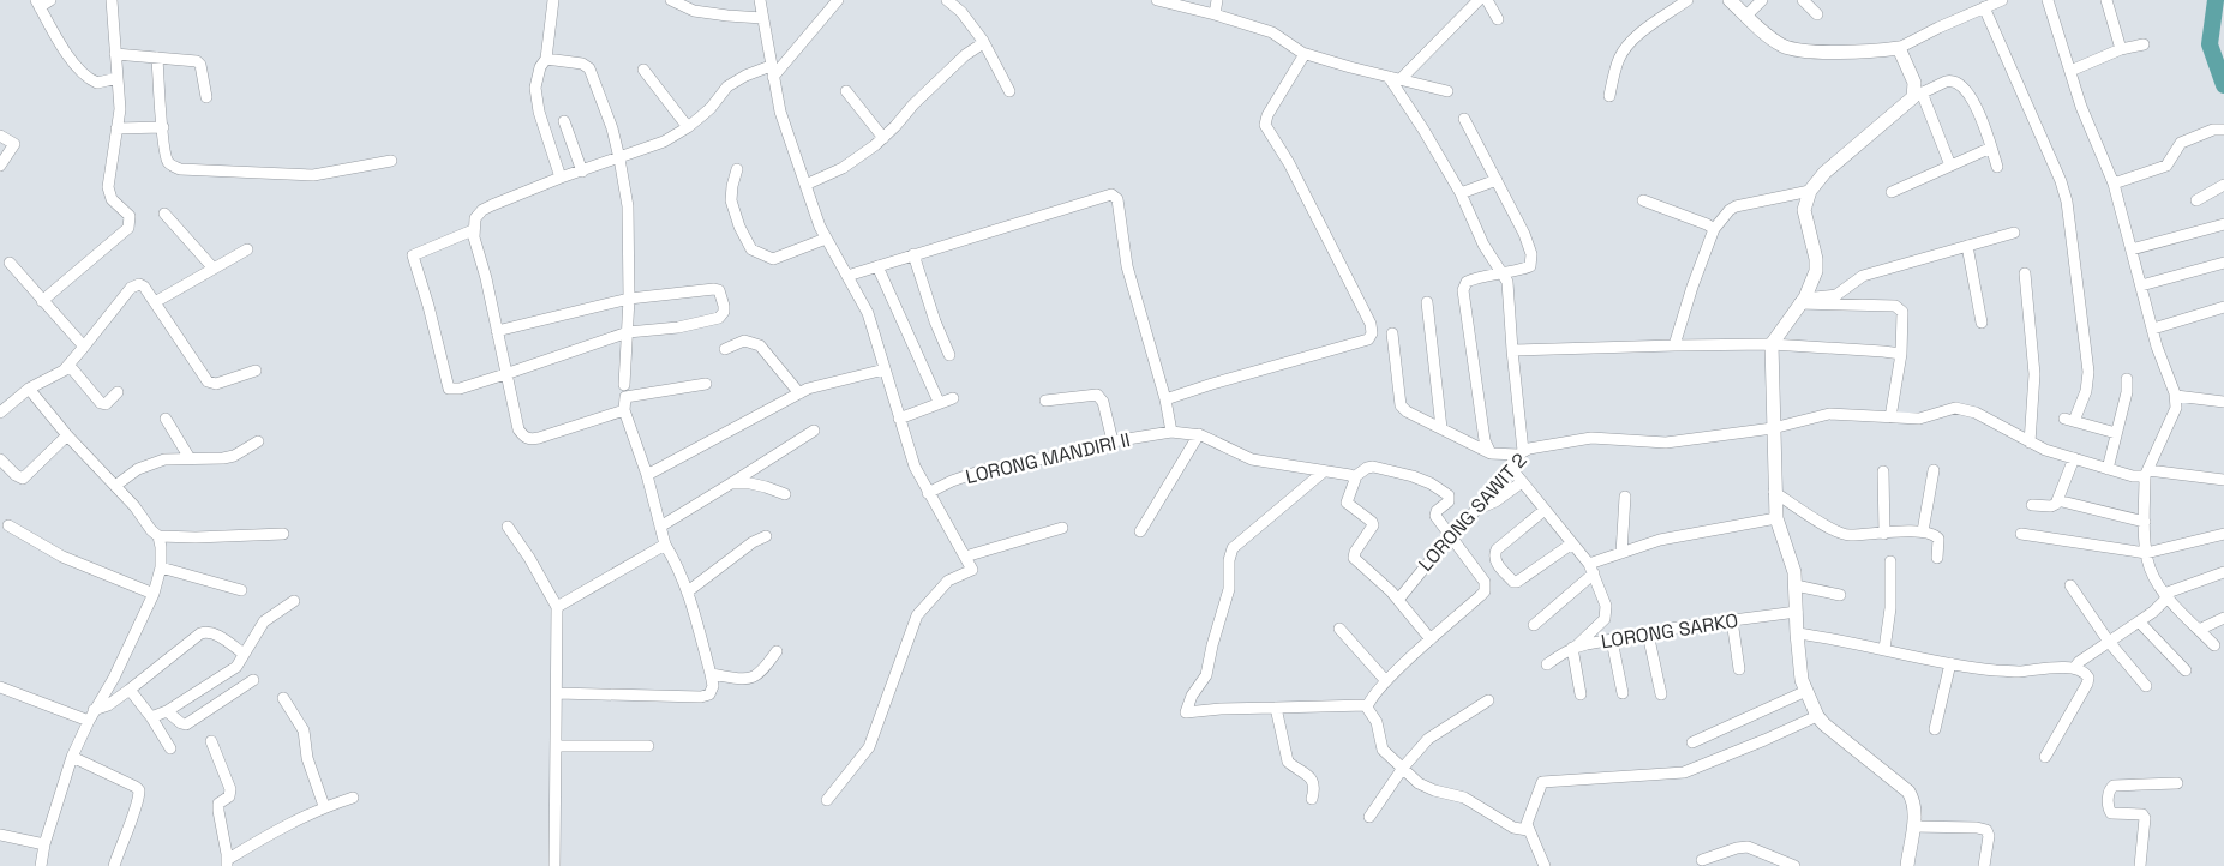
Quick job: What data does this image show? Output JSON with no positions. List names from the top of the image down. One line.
{"streets":{"street":["LORONG MANDIRI II","LORONG SAWIT 2","LORONG SARKO"]}}
